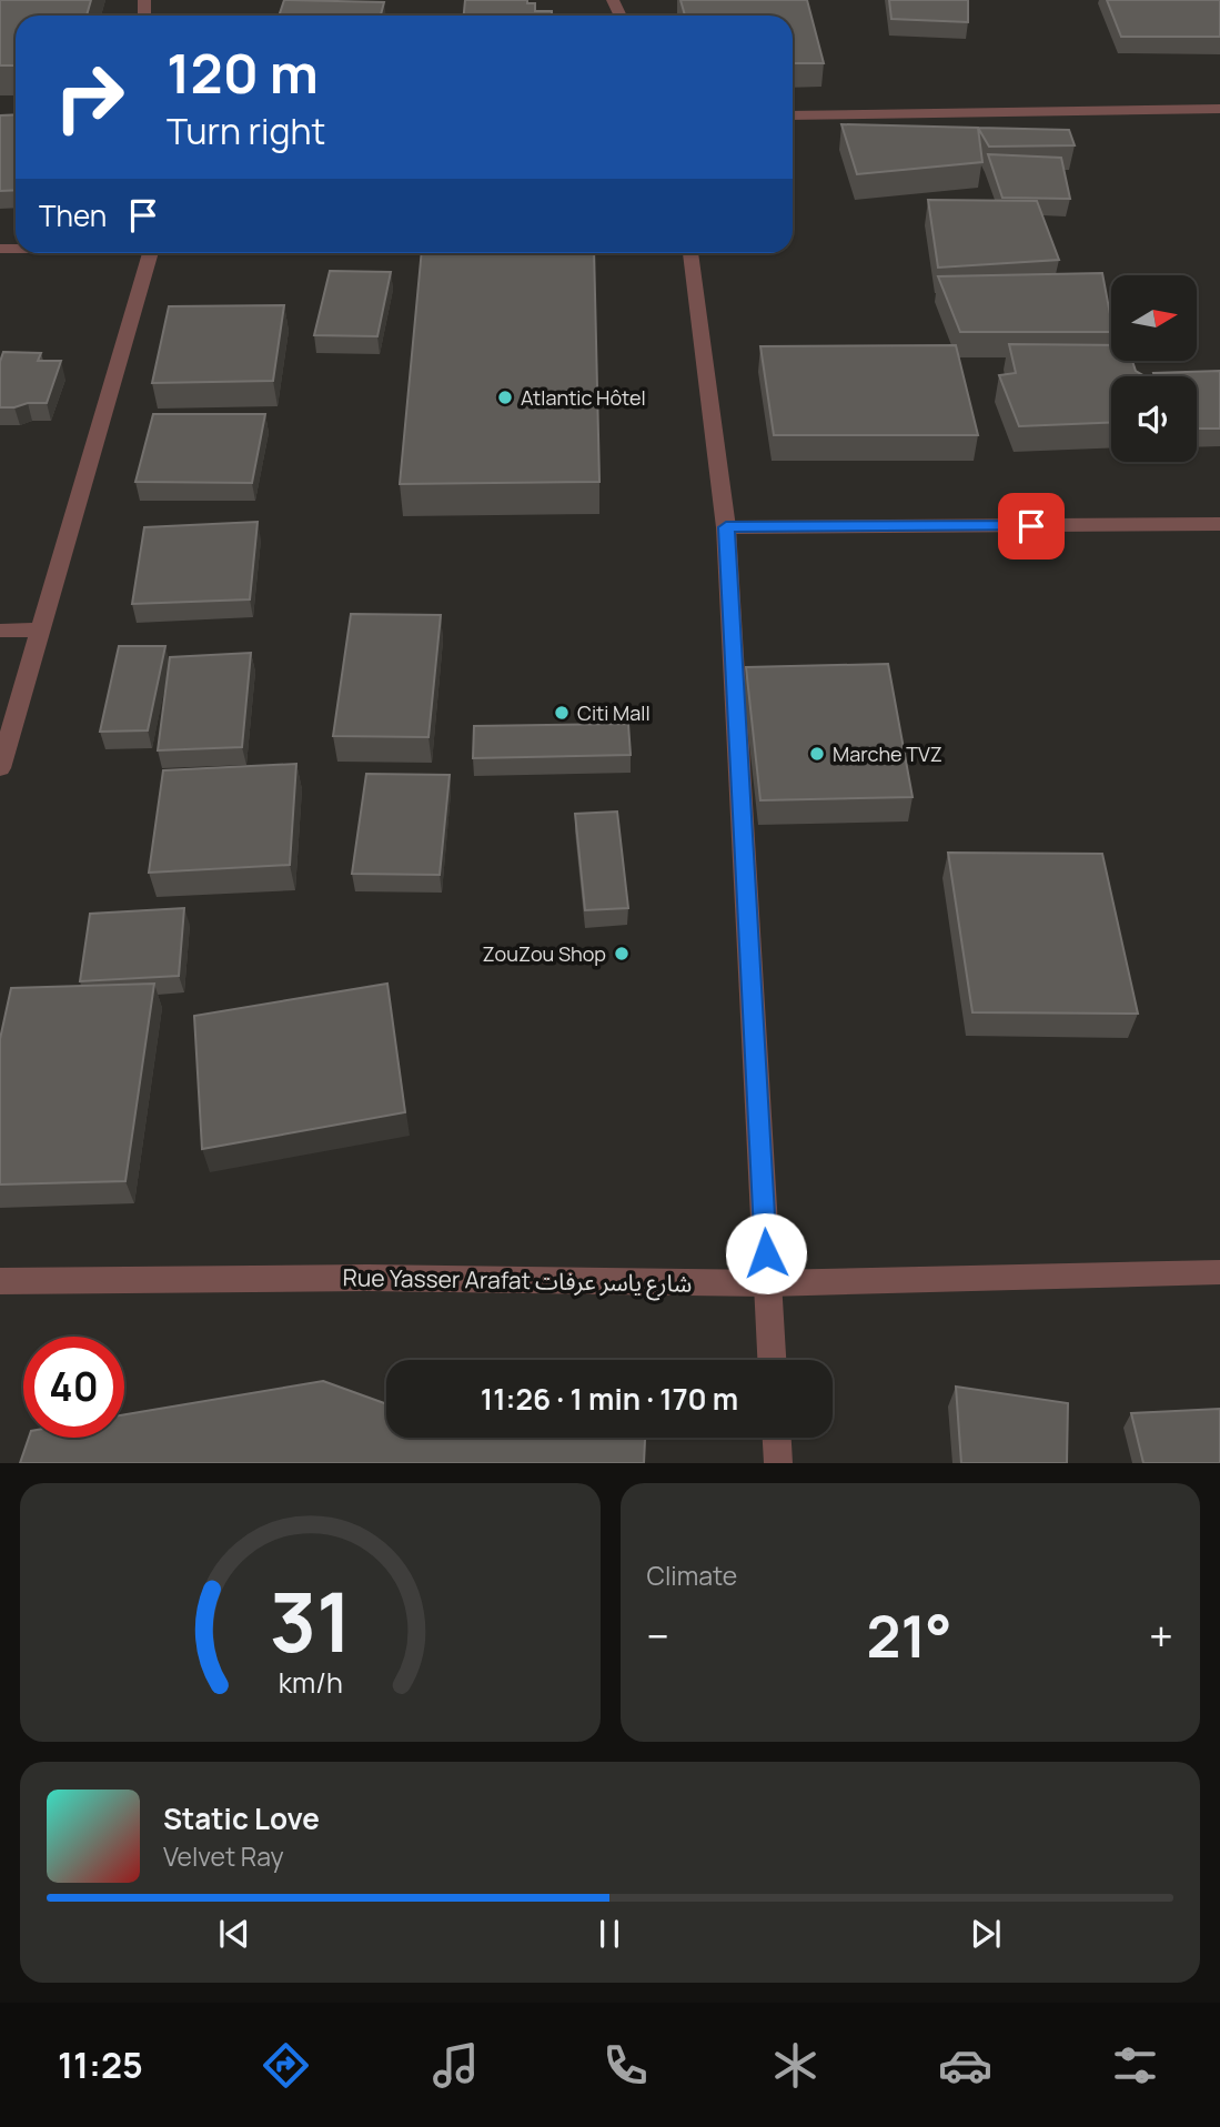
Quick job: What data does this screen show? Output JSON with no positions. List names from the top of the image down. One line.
{"streets":{"street":["Rue Yasser Arafat شارع ياسر عرفات"]},"places":["Atlantic Hôtel","Citi Mall","Marche TVZ","ZouZou Shop"],"north":"right","page":{"turn":["120 m","Turn right"],"then":"Then","limit":"40","trip":"11:26 · 1 min · 170 m","tile":"Climate","heat":["−","21°","+"],"song":["Static Love","Velvet Ray"],"tabs":"11:25","gauge":["31","km/h"]}}
